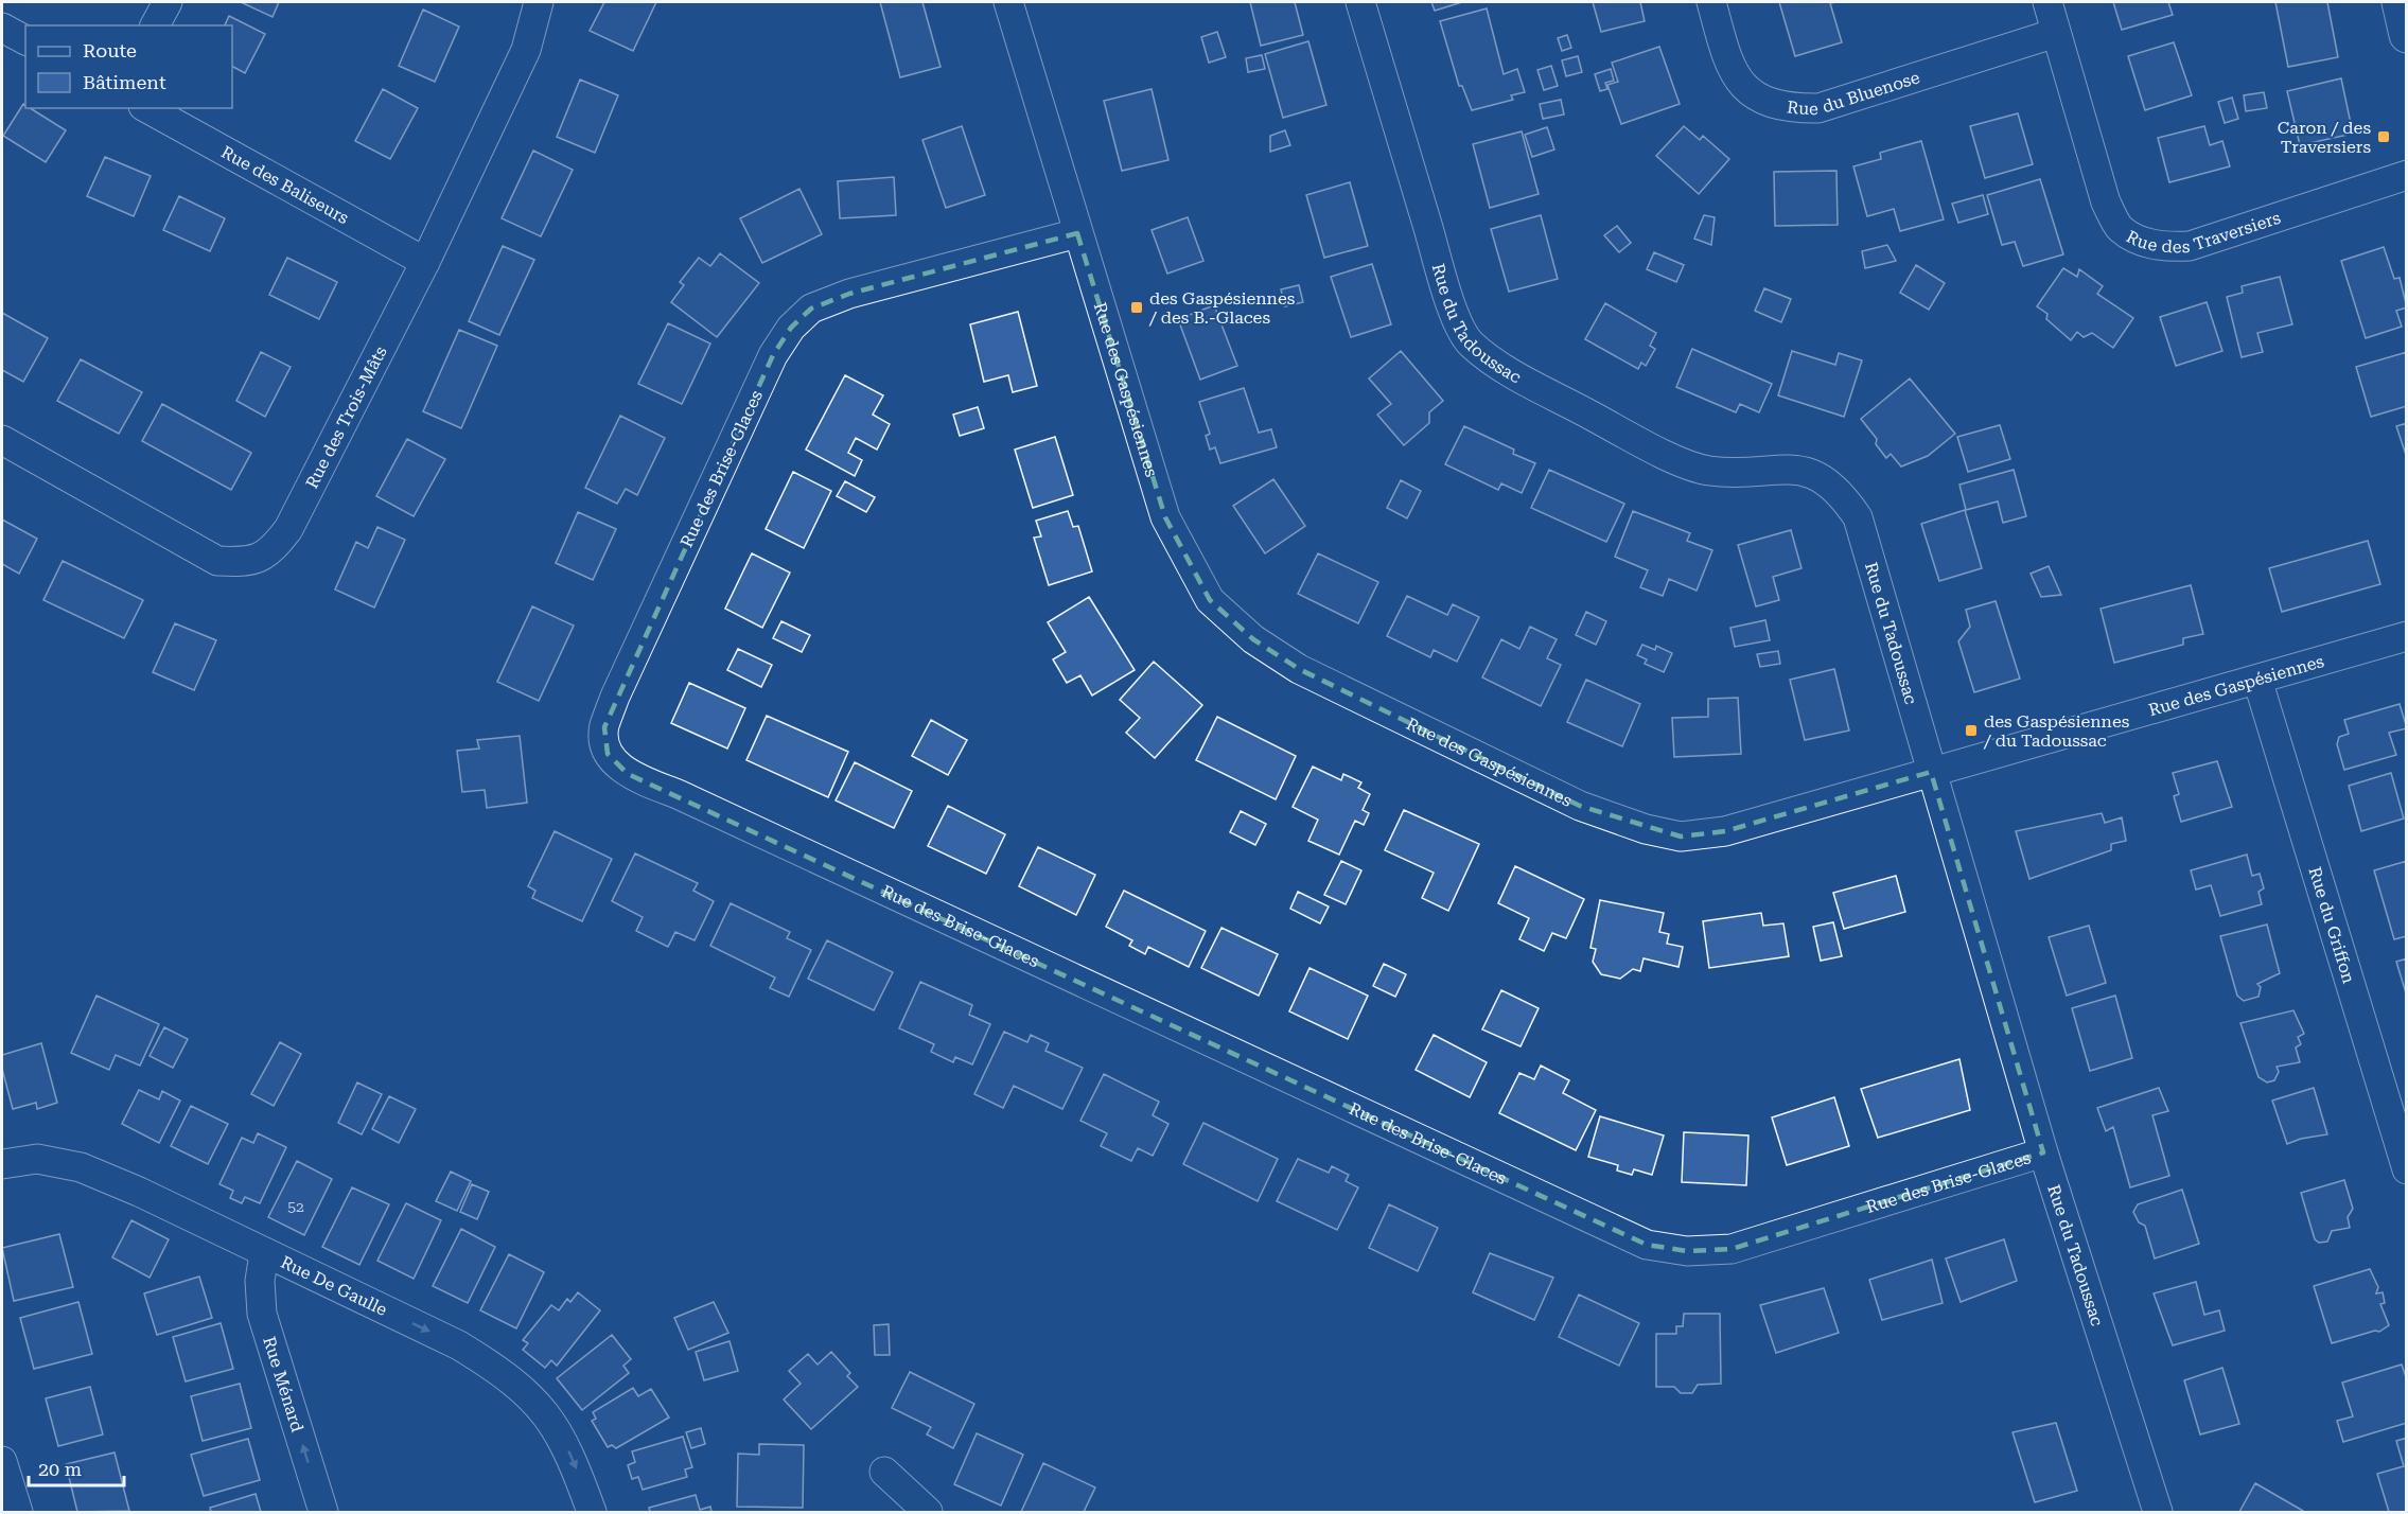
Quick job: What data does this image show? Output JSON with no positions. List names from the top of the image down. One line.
{"streets":{"street":["Rue du Bluenose","Rue des Baliseurs","Rue des Traversiers","Rue du Tadoussac","Rue des Gaspésiennes","Rue des Trois-Mâts","Rue des Brise-Glaces","Rue du Griffon","Rue De Gaulle","Rue Ménard"]},"crossings":[["Rue du Bluenose","Rue des Traversiers"],["Rue des Baliseurs","Rue des Trois-Mâts"],["Rue du Tadoussac","Rue des Gaspésiennes"],["Rue du Tadoussac","Rue des Brise-Glaces"],["Rue des Gaspésiennes","Rue des Brise-Glaces"],["Rue des Gaspésiennes","Rue du Griffon"],["Rue De Gaulle","Rue Ménard"]],"one_way":["Rue De Gaulle","Rue Ménard"],"places":{"transit":["Caron / des Traversiers","des Gaspésiennes / des B.-Glaces","des Gaspésiennes / du Tadoussac"]},"house_numbers":["52"],"legend":["Route","Bâtiment"],"scale_bar":"20 m"}
